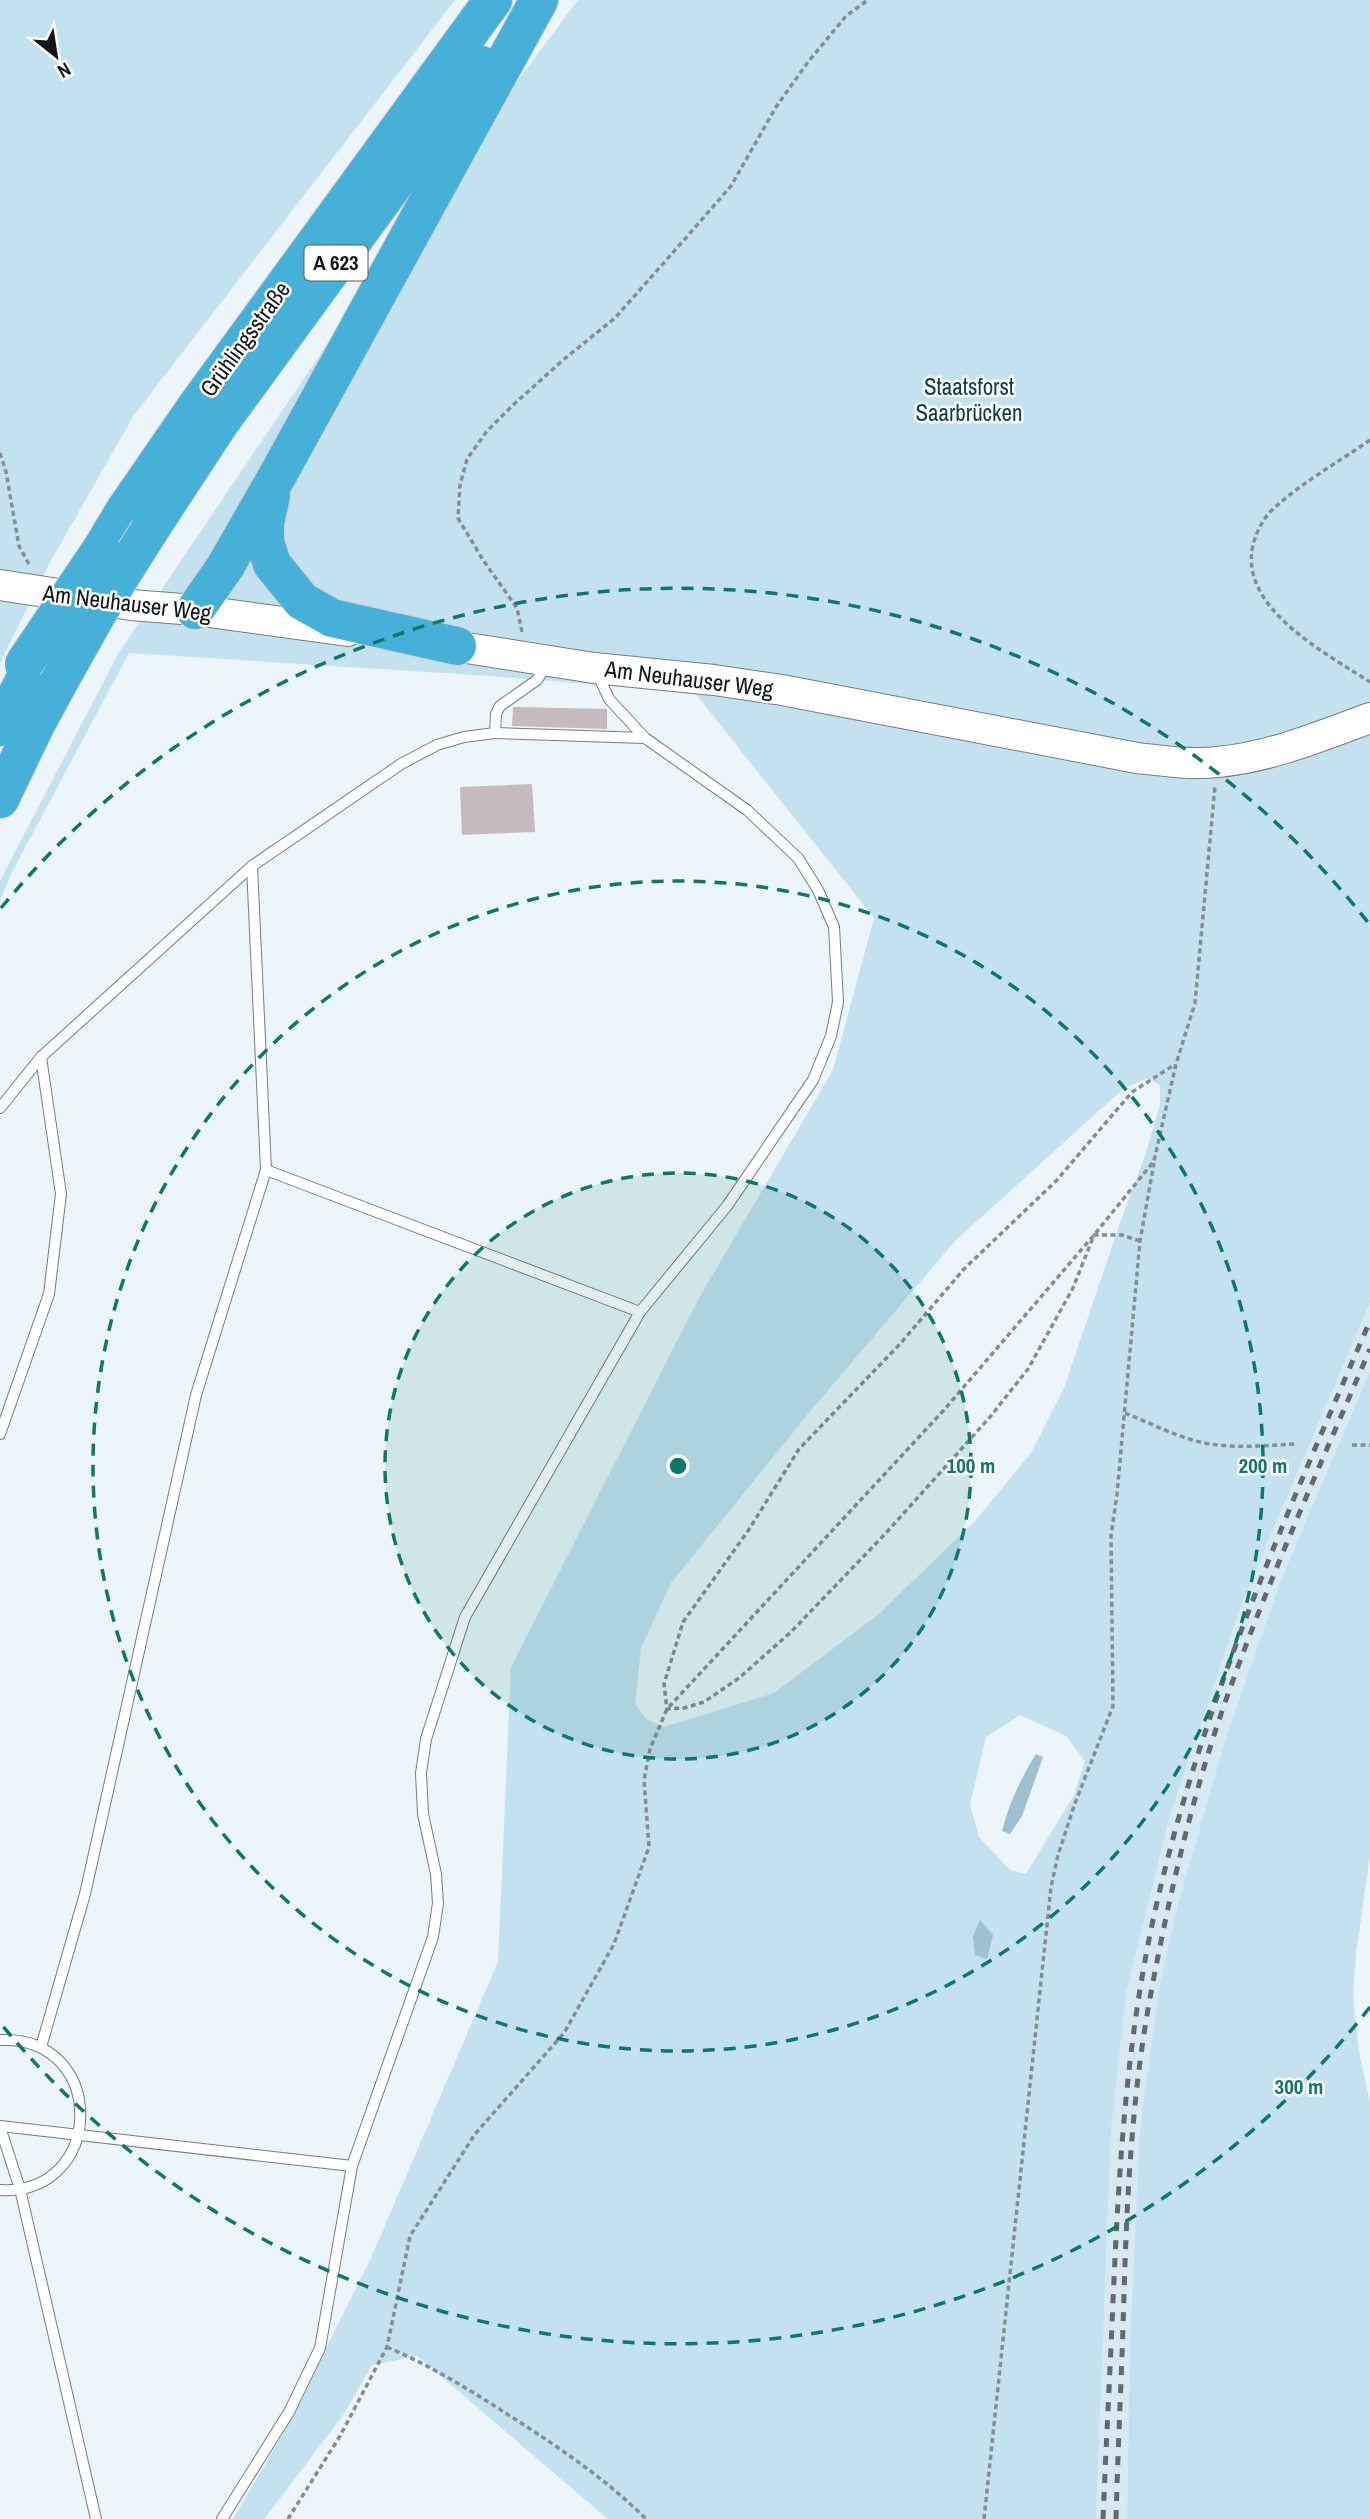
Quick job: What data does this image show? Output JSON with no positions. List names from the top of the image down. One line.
{"streets":{"highway":["A 623","Grühlingsstraße"],"street":["Am Neuhauser Weg"]},"crossings":[["A 623","Grühlingsstraße"]],"parks":["Staatsforst Saarbrücken"],"north":"bottom right","rings":["100 m","200 m","300 m"]}
